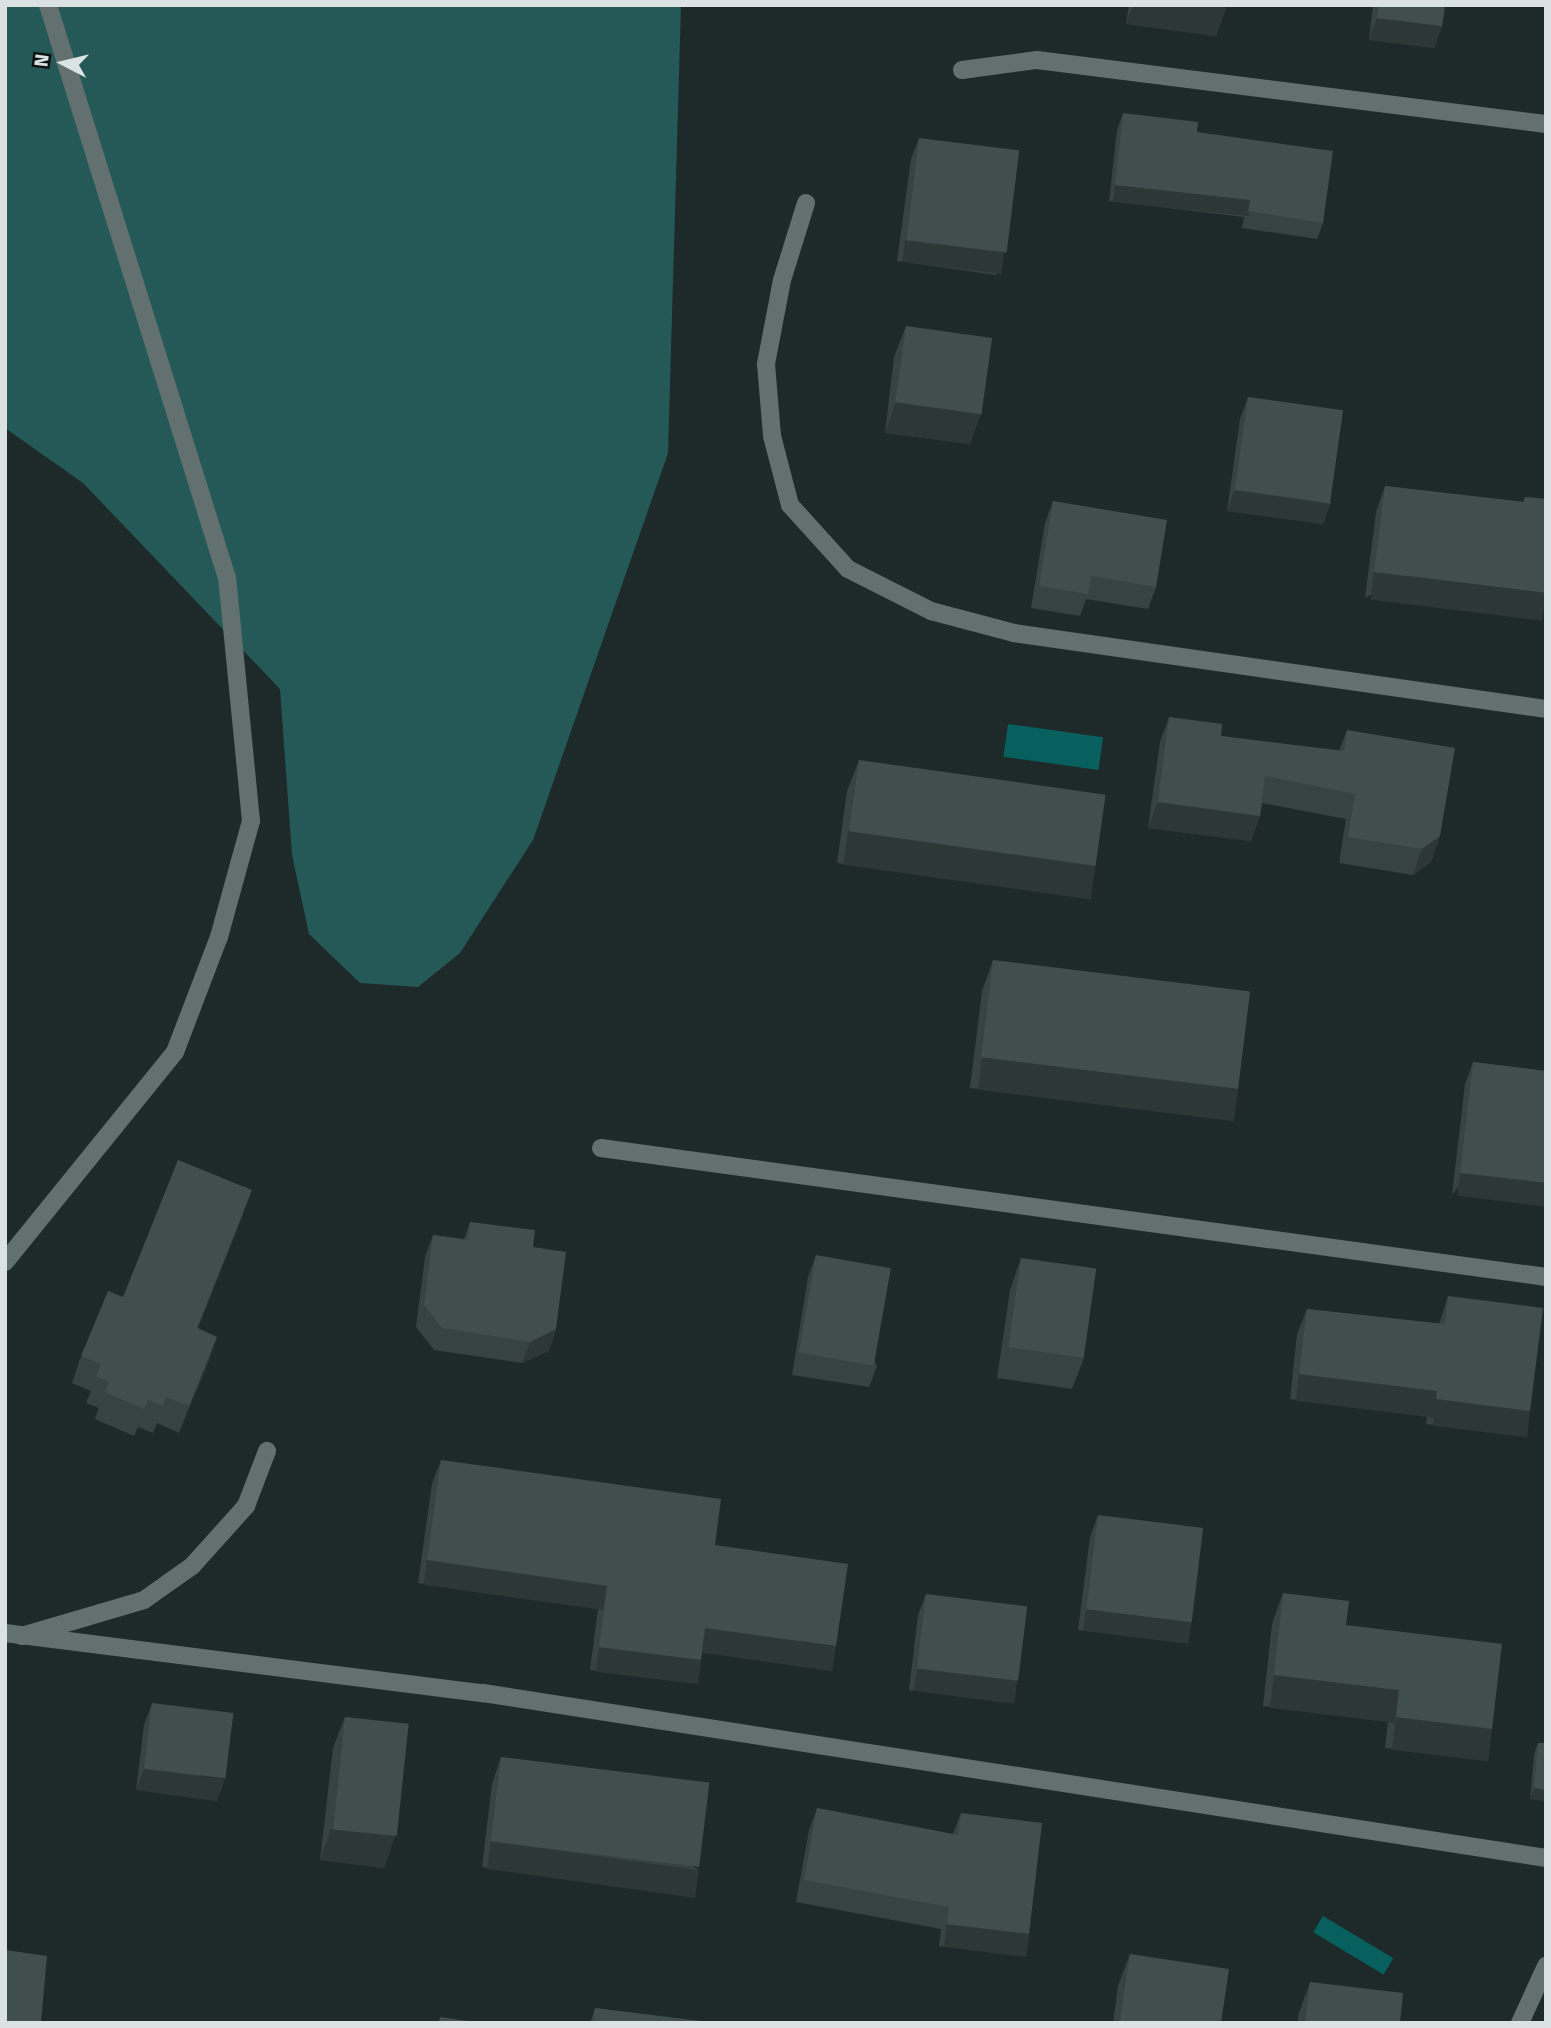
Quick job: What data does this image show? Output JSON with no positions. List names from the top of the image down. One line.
{"north":"left"}
